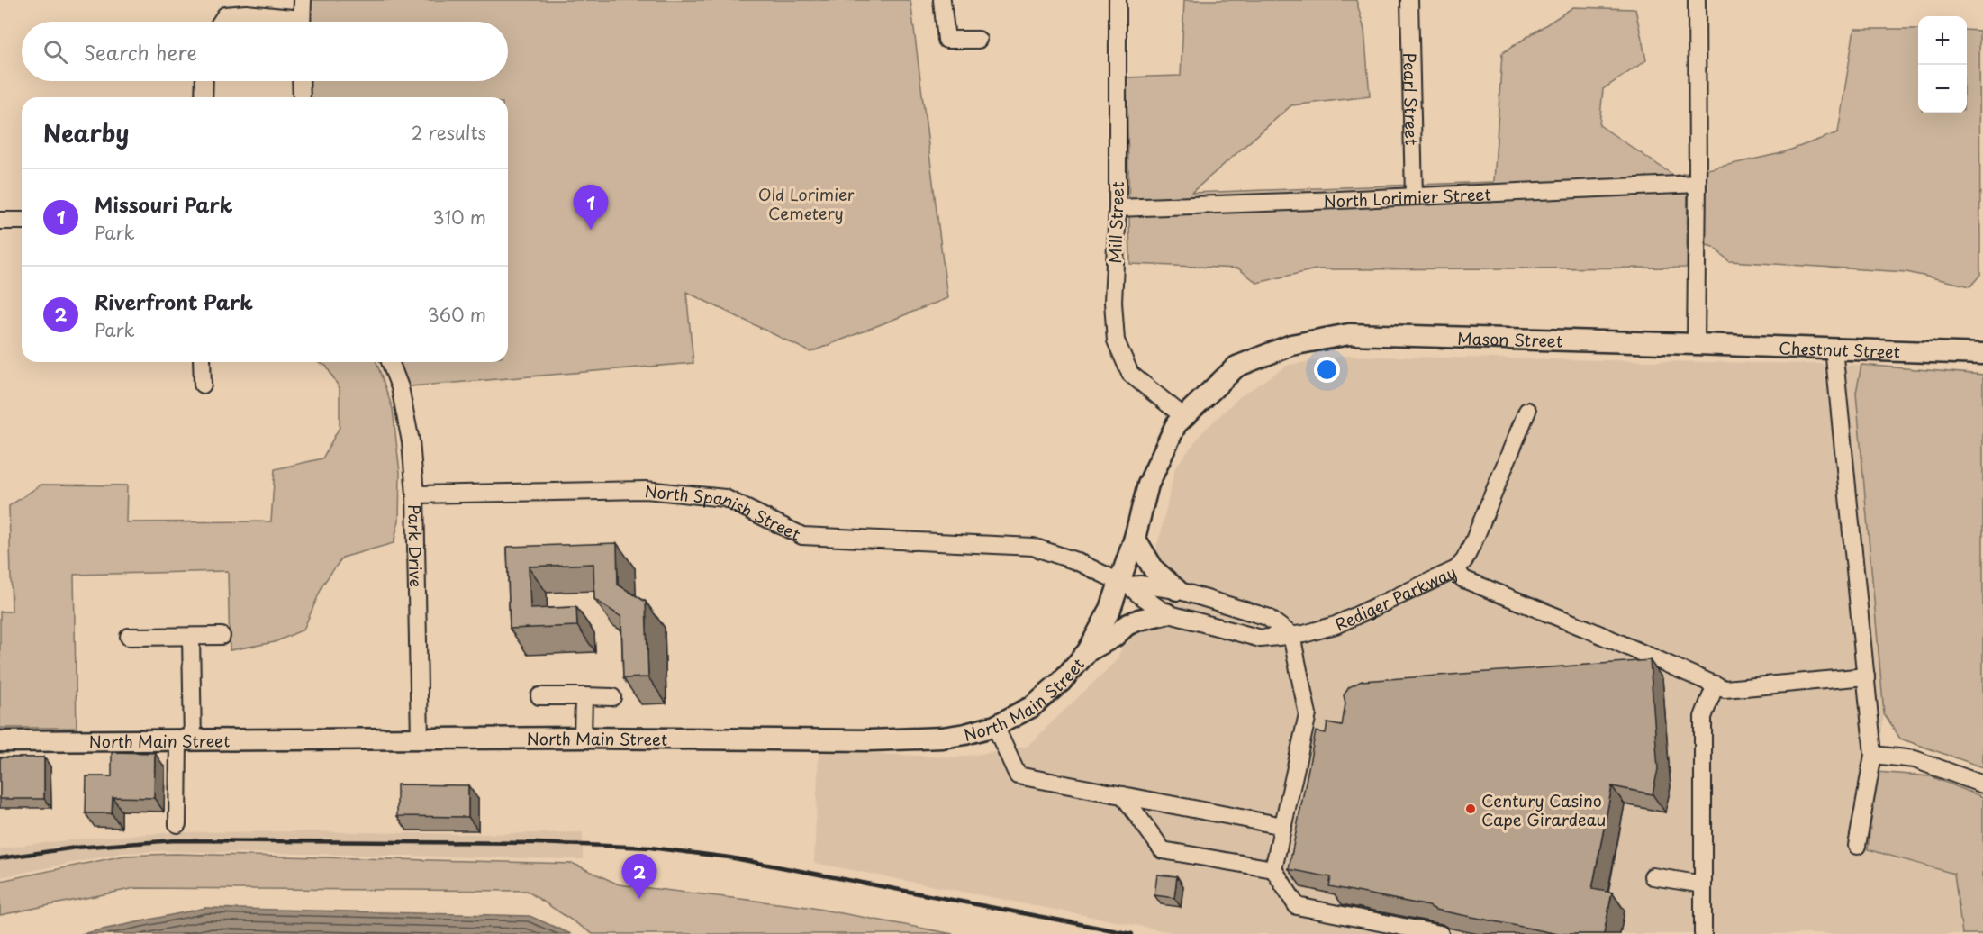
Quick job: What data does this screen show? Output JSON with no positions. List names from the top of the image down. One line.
{"streets":{"main road":["Mason Street","Chestnut Street","North Main Street"],"street":["Pearl Street","North Lorimier Street","Mill Street","North Spanish Street","Park Drive","Rediger Parkway"]},"crossings":[["Pearl Street","North Lorimier Street"],["North Lorimier Street","Mill Street"],["Mill Street","Mason Street"],["Mason Street","Chestnut Street"],["Mason Street","North Spanish Street"],["Mason Street","Rediger Parkway"],["Mason Street","North Main Street"],["North Spanish Street","Park Drive"],["North Spanish Street","Rediger Parkway"],["North Spanish Street","North Main Street"],["Park Drive","North Main Street"],["Rediger Parkway","North Main Street"]],"parks":["Old Lorimier Cemetery"],"places":["Century Casino Cape Girardeau"],"page":{"map_buttons":["+","−"],"search":"Search here","heading":["Nearby","2 results"],"list":[{"mark":"1","name":"Missouri Park","note":"Park","value":"310 m"},{"mark":"2","name":"Riverfront Park","note":"Park","value":"360 m"}],"pins":["1","2"]}}
